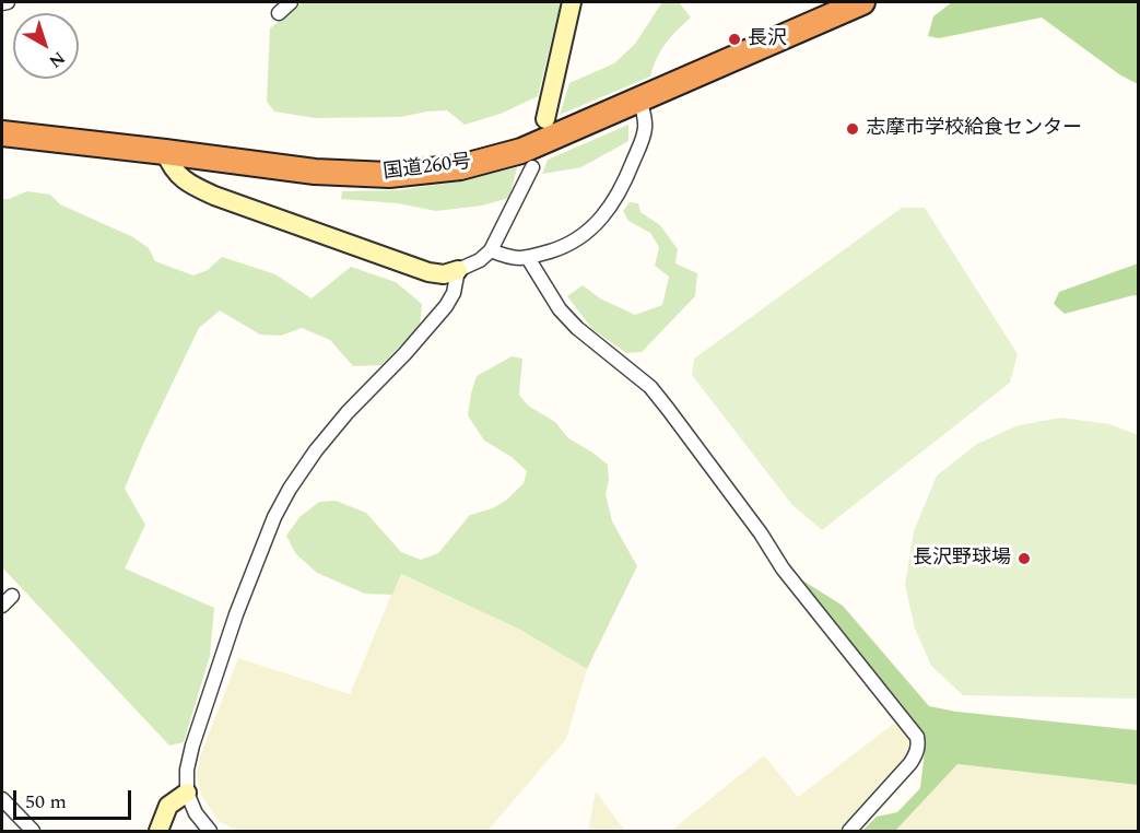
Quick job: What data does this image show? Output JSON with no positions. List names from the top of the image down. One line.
{"streets":{"highway":["国道260号"]},"places":["長沢","志摩市学校給食センター","長沢野球場"],"scale_bar":"50 m","north":"bottom right"}
